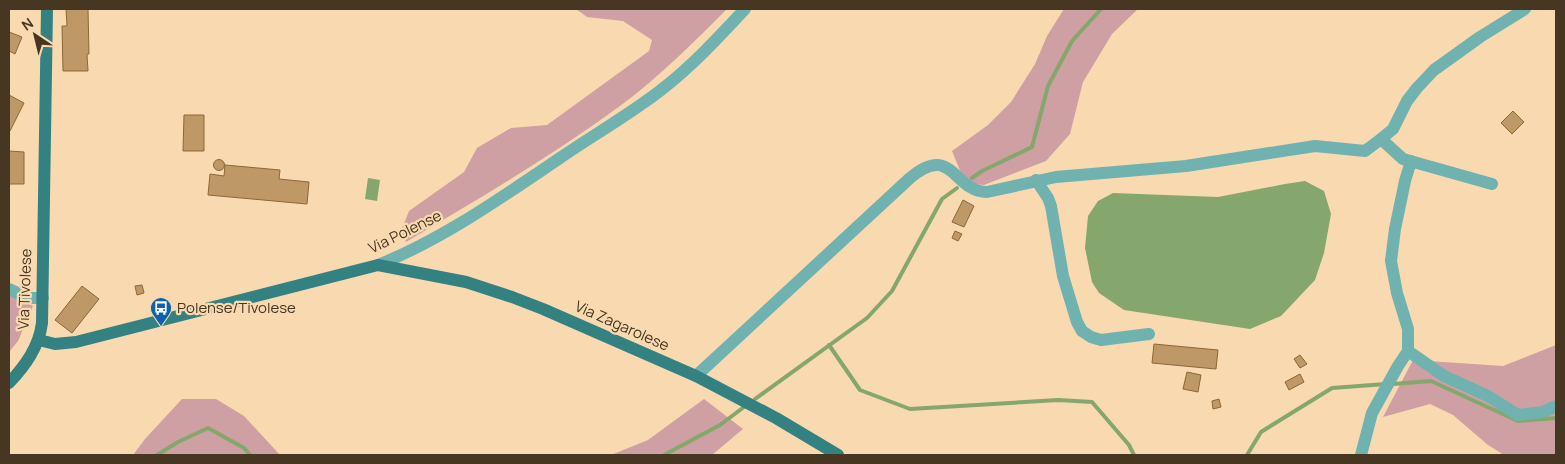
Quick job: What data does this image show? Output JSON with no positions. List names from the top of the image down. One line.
{"streets":{"main road":["Via Polense","Via Tivolese","Via Zagarolese"]},"crossings":[["Via Polense","Via Tivolese"],["Via Polense","Via Zagarolese"]],"places":{"bus stop":["Polense/Tivolese"]},"north":"top left"}
